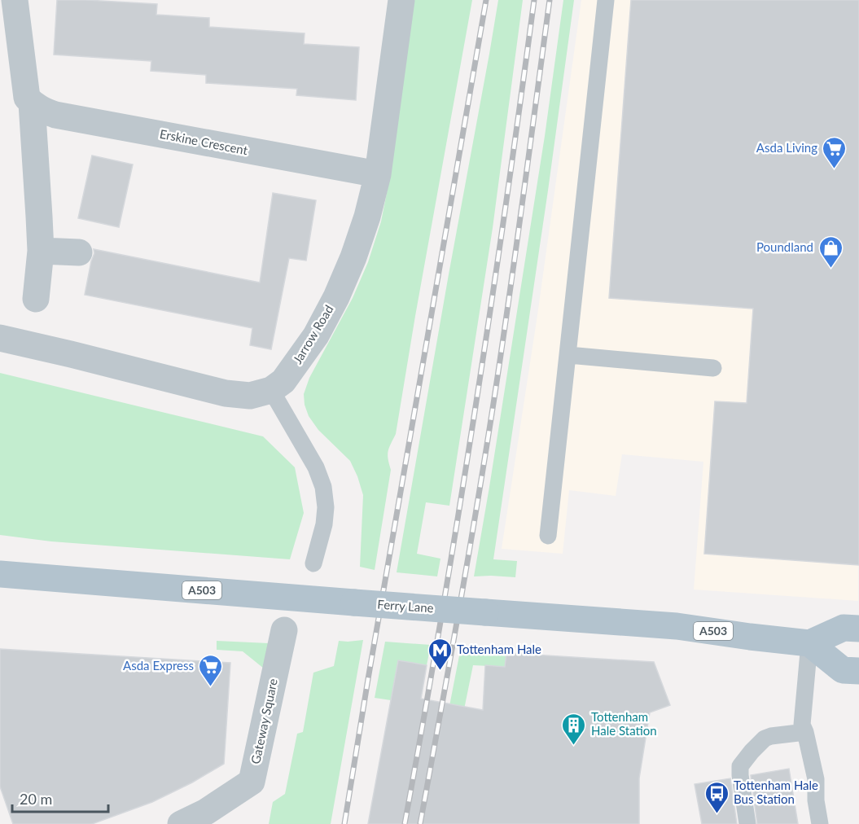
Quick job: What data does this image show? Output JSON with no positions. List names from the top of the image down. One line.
{"streets":{"main road":["A503","Ferry Lane"],"street":["Erskine Crescent","Jarrow Road","Gateway Square"]},"crossings":[["Erskine Crescent","Jarrow Road"]],"places":{"supermarket":["Asda Living","Asda Express"],"shop":["Poundland"],"metro station":["Tottenham Hale"],"building":["Tottenham Hale Station"],"bus stop":["Tottenham Hale Bus Station"]},"scale_bar":"20 m"}
